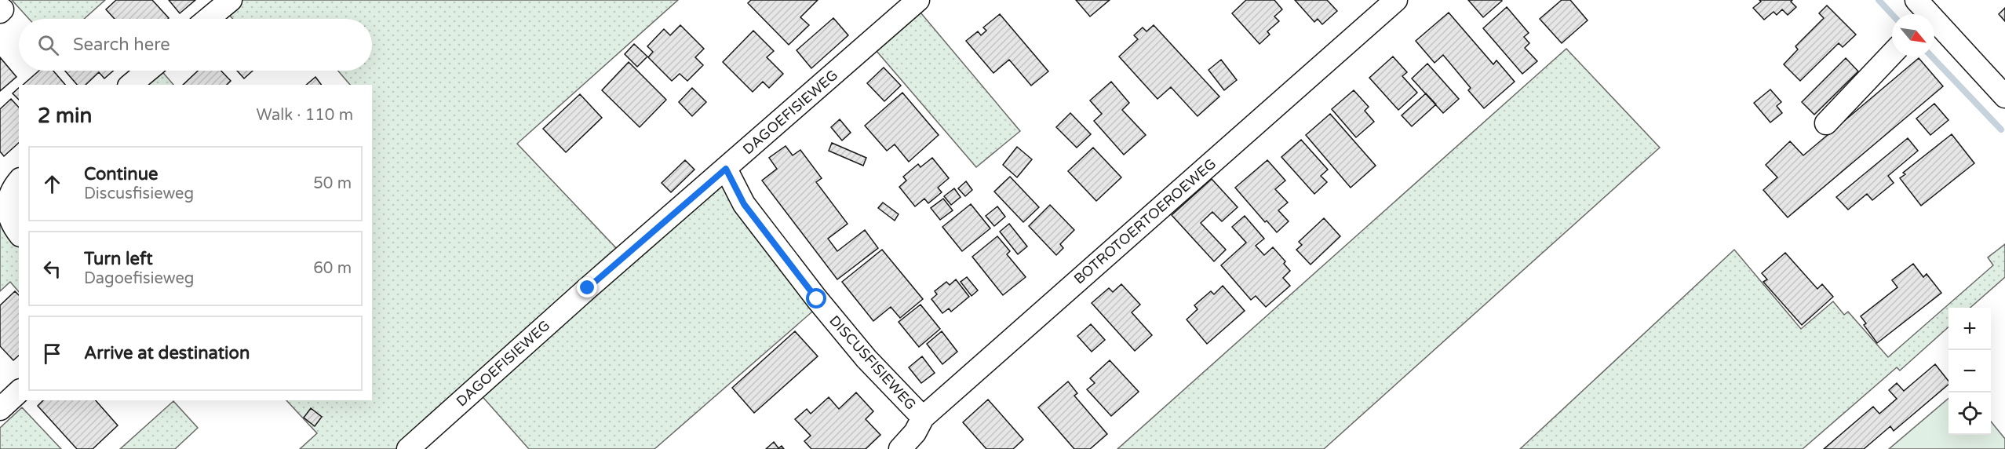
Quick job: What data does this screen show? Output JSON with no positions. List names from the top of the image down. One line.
{"streets":{"street":["DAGOEFISIEWEG","BOTROTOERTOEROEWEG","DISCUSFISIEWEG"]},"crossings":[["DAGOEFISIEWEG","DISCUSFISIEWEG"],["BOTROTOERTOEROEWEG","DISCUSFISIEWEG"]],"north":"bottom right","page":{"search":"Search here","heading":["2 min","Walk · 110 m"],"list":[["Continue","Discusfisieweg","50 m"],["Turn left","Dagoefisieweg","60 m"],"Arrive at destination"],"map_buttons":["+","−"]}}
